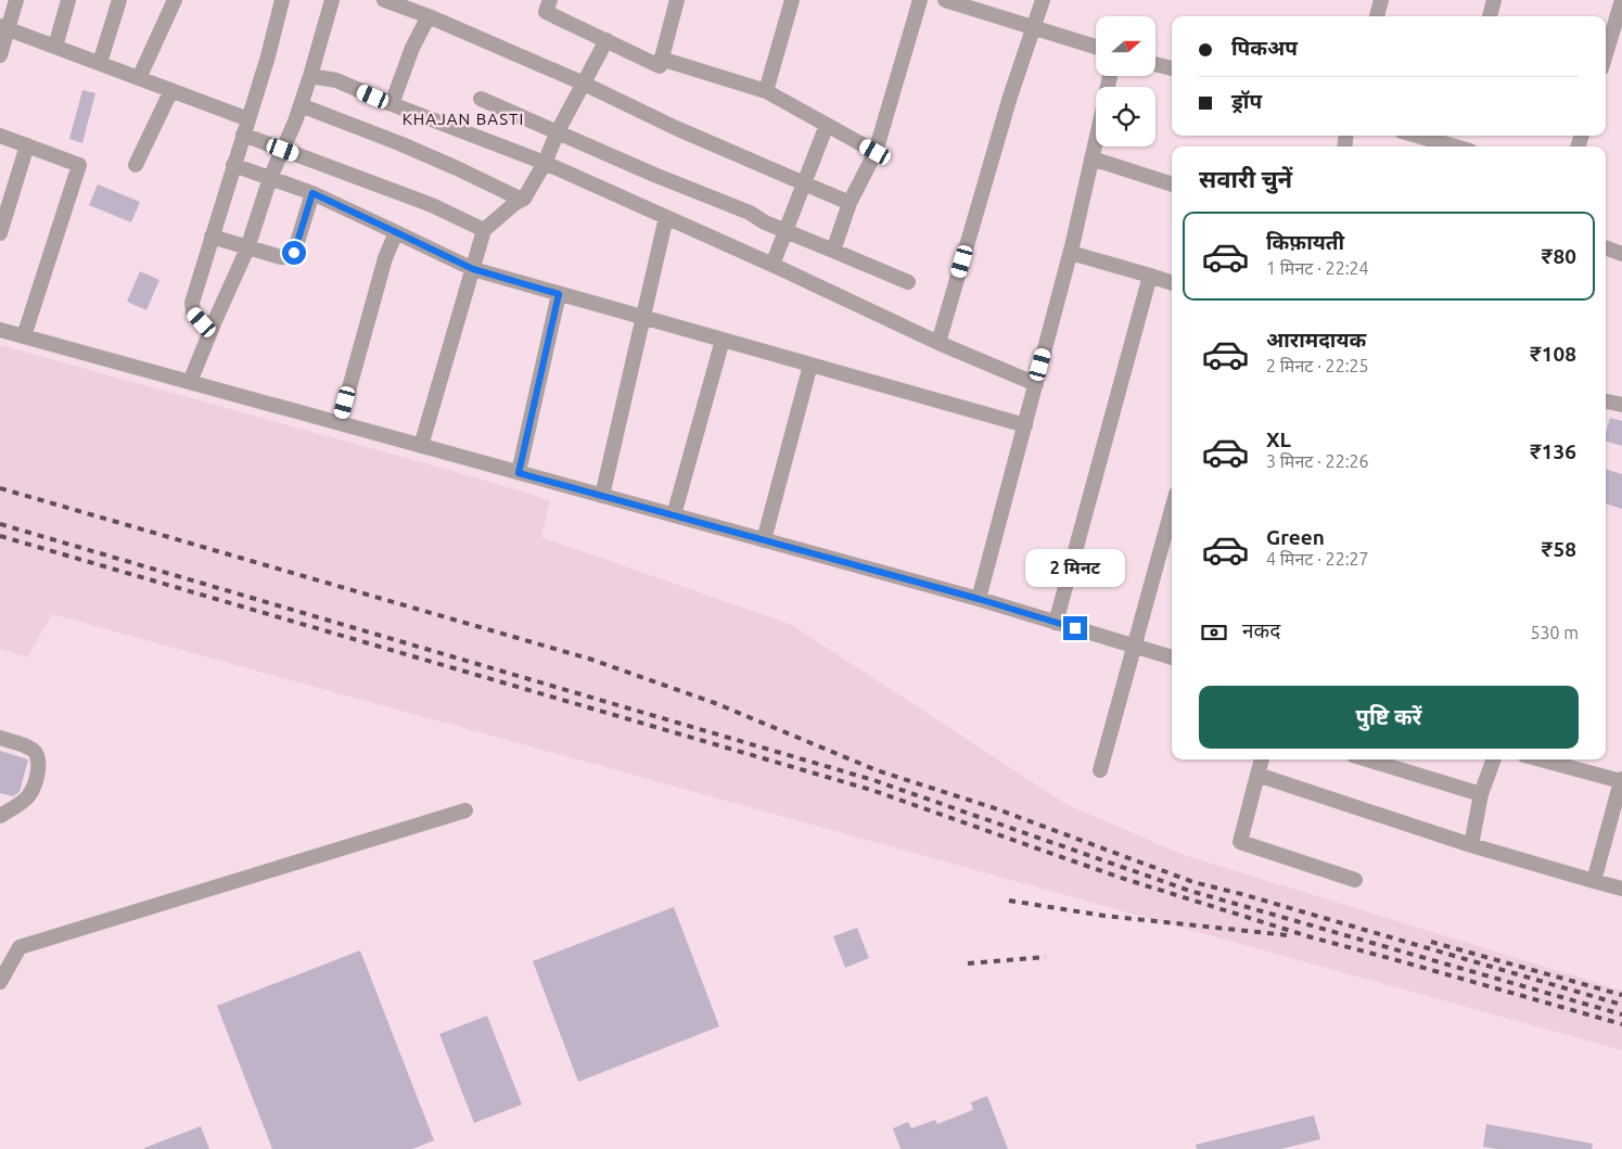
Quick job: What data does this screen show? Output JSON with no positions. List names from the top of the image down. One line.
{"districts":["KHAJAN BASTI"],"north":"right","page":{"banner":["पिकअप","ड्रॉप"],"heading":"सवारी चुनें","list":[{"name":"किफ़ायती","note":"1 मिनट · 22:24","value":"₹80"},{"name":"आरामदायक","note":"2 मिनट · 22:25","value":"₹108"},{"name":"XL","note":"3 मिनट · 22:26","value":"₹136"},{"name":"Green","note":"4 मिनट · 22:27","value":"₹58"}],"bubble":"2 मिनट","pay":["नकद","530 m"],"buttons":"पुष्टि करें"}}
